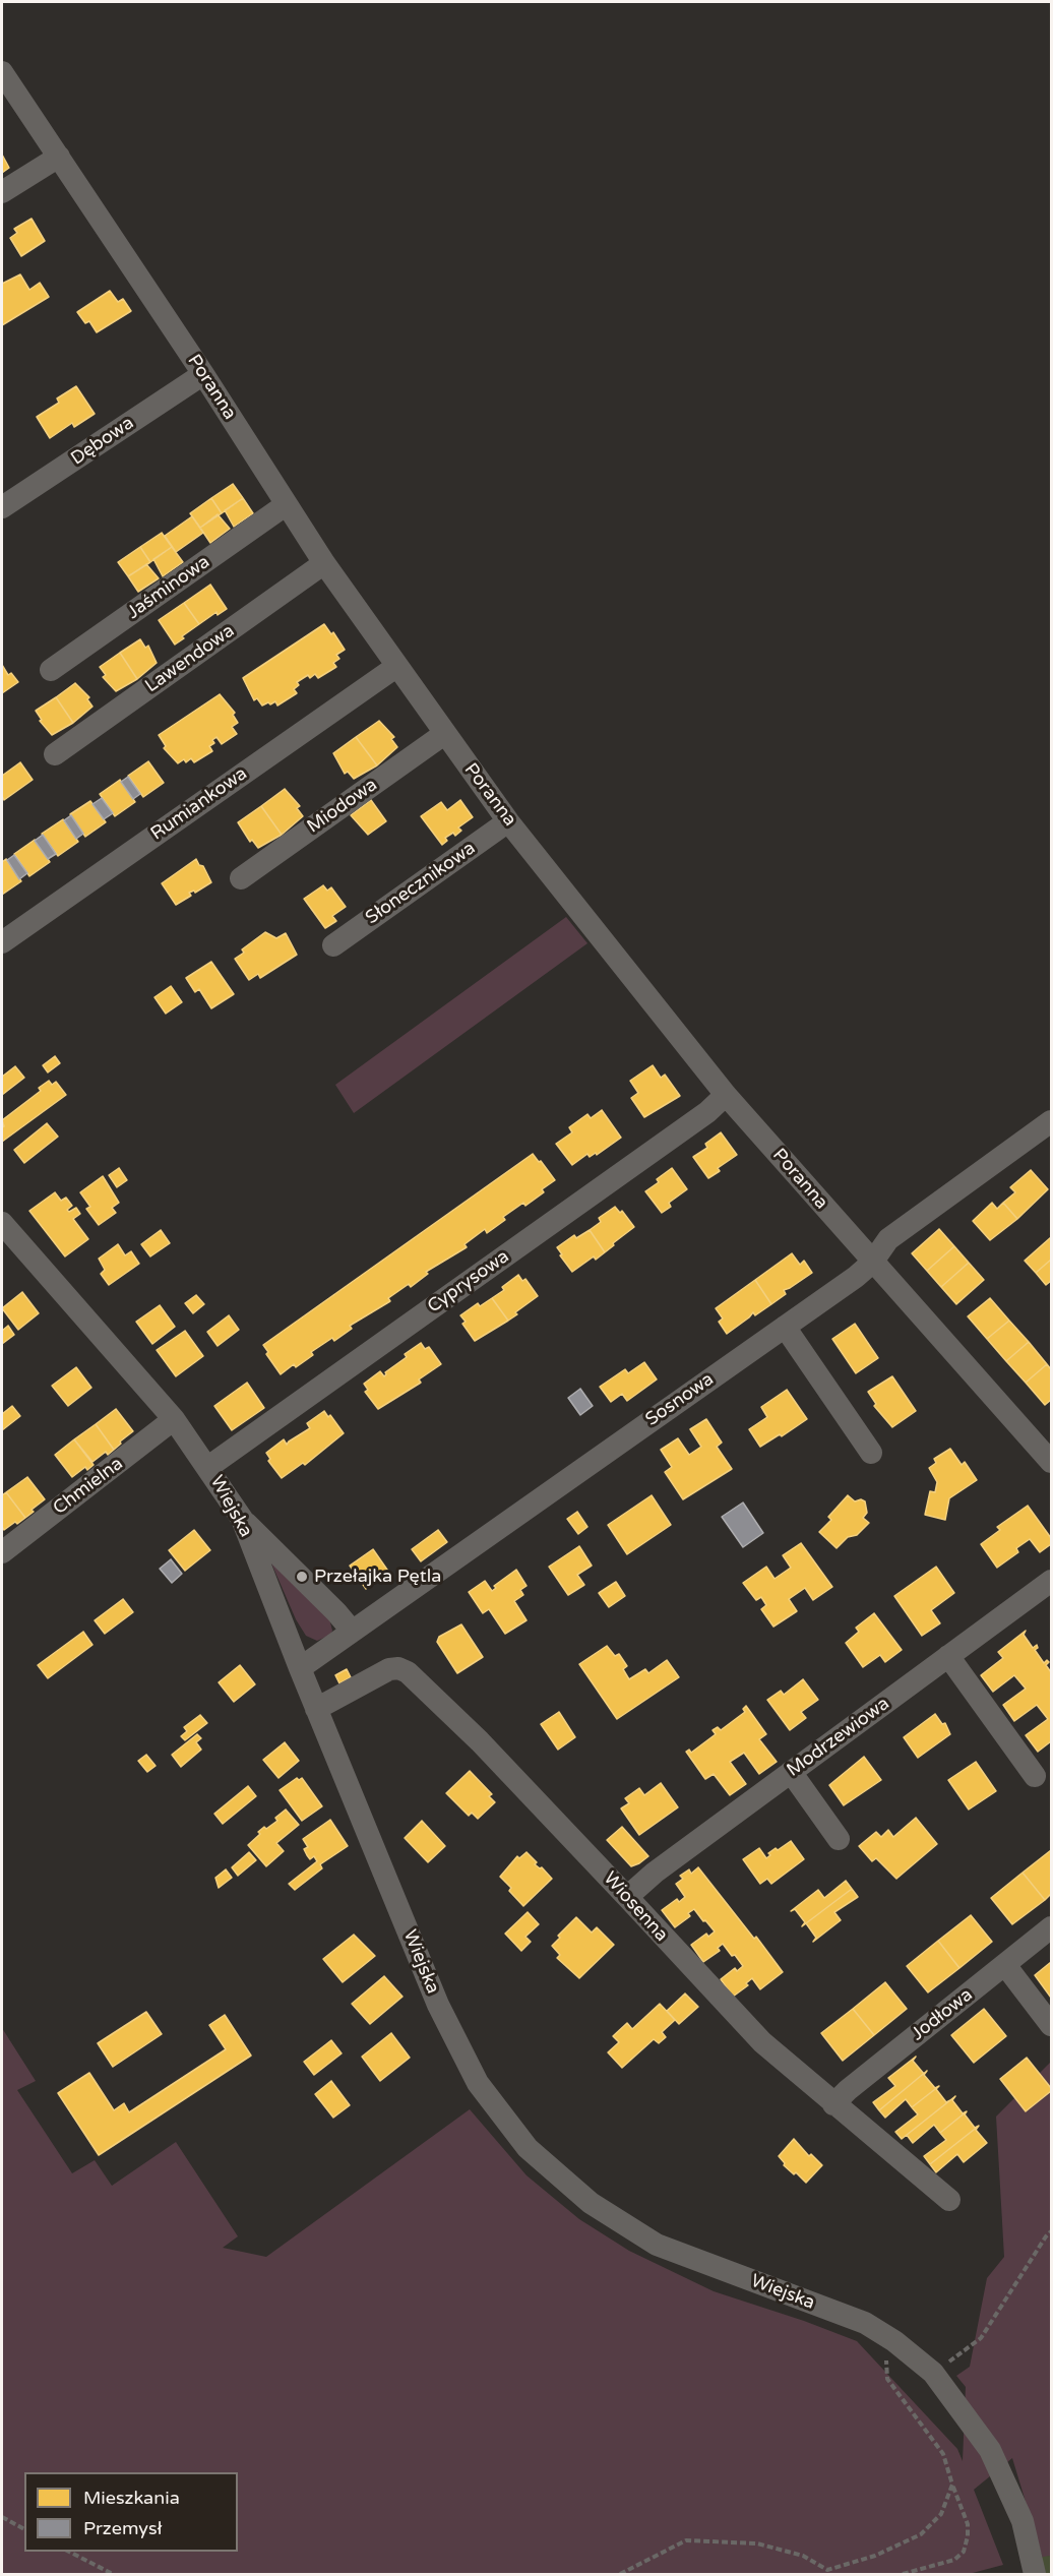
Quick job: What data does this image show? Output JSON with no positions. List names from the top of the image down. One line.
{"streets":{"street":["Poranna","Dębowa","Jaśminowa","Lawendowa","Rumiankowa","Miodowa","Słonecznikowa","Cyprysowa","Sosnowa","Chmielna","Wiejska","Modrzewiowa","Wiosenna","Jodłowa"]},"crossings":[["Poranna","Dębowa"],["Poranna","Jaśminowa"],["Poranna","Lawendowa"],["Poranna","Rumiankowa"],["Poranna","Miodowa"],["Poranna","Słonecznikowa"],["Poranna","Cyprysowa"],["Poranna","Sosnowa"],["Cyprysowa","Wiejska"],["Sosnowa","Wiejska"],["Chmielna","Wiejska"],["Wiejska","Wiosenna"],["Modrzewiowa","Wiosenna"],["Wiosenna","Jodłowa"]],"places":["Przełajka Pętla"],"legend":["Mieszkania","Przemysł"]}
